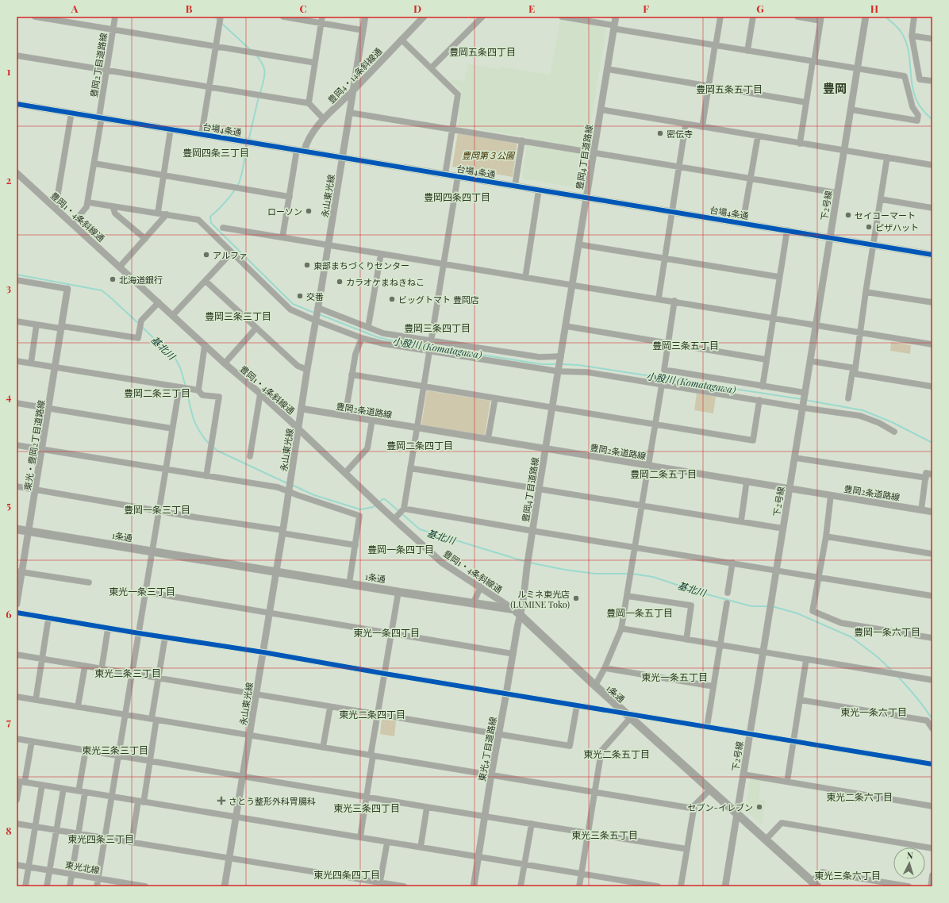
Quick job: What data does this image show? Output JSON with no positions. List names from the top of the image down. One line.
{"streets":{"main road":["1条通"],"street":["豊岡2丁目道路線","豊岡4・14条斜線通","台場4条通","豊岡4丁目道路線","永山東光線","下2号線","豊岡1・4条斜線通","豊岡2条道路線","東光・豊岡2丁目道路線","東光4丁目道路線","東光北線"]},"crossings":[["豊岡2丁目道路線","台場4条通"],["豊岡4・14条斜線通","台場4条通"],["豊岡4・14条斜線通","永山東光線"],["台場4条通","豊岡4丁目道路線"],["台場4条通","永山東光線"],["台場4条通","下2号線"],["豊岡4丁目道路線","豊岡1・4条斜線通"],["豊岡4丁目道路線","豊岡2条道路線"],["豊岡4丁目道路線","1条通"],["豊岡4丁目道路線","東光4丁目道路線"],["永山東光線","豊岡1・4条斜線通"],["永山東光線","豊岡2条道路線"],["永山東光線","1条通"],["下2号線","豊岡2条道路線"],["下2号線","1条通"],["豊岡1・4条斜線通","1条通"],["豊岡1・4条斜線通","東光4丁目道路線"],["東光・豊岡2丁目道路線","1条通"],["1条通","東光4丁目道路線"]],"districts":["豊岡五条四丁目","豊岡","豊岡五条五丁目","豊岡四条三丁目","豊岡四条四丁目","豊岡三条三丁目","豊岡三条四丁目","豊岡三条五丁目","豊岡二条三丁目","豊岡二条四丁目","豊岡二条五丁目","豊岡一条三丁目","豊岡一条四丁目","東光一条三丁目","豊岡一条五丁目","豊岡一条六丁目","東光一条四丁目","東光二条三丁目","東光一条五丁目","東光一条六丁目","東光二条四丁目","東光三条三丁目","東光二条五丁目","東光二条六丁目","東光三条四丁目","東光三条五丁目","東光四条三丁目","東光四条四丁目","東光三条六丁目"],"water":["基北川","小股川 (Komatagawa)"],"parks":["豊岡第３公園"],"places":{"other":["密伝寺","ローソン","セイコーマート","ピザハット","アルファ","東部まちづくりセンター","北海道銀行","カラオケまねきねこ","交番","ビッグトマト 豊岡店","ルミネ東光店 (LUMINE Toko)","セブン-イレブン"],"health":["さとう整形外科胃腸科"]},"north":"top","grid":{"columns":["A","B","C","D","E","F","G","H"],"rows":["1","2","3","4","5","6","7","8"]}}
